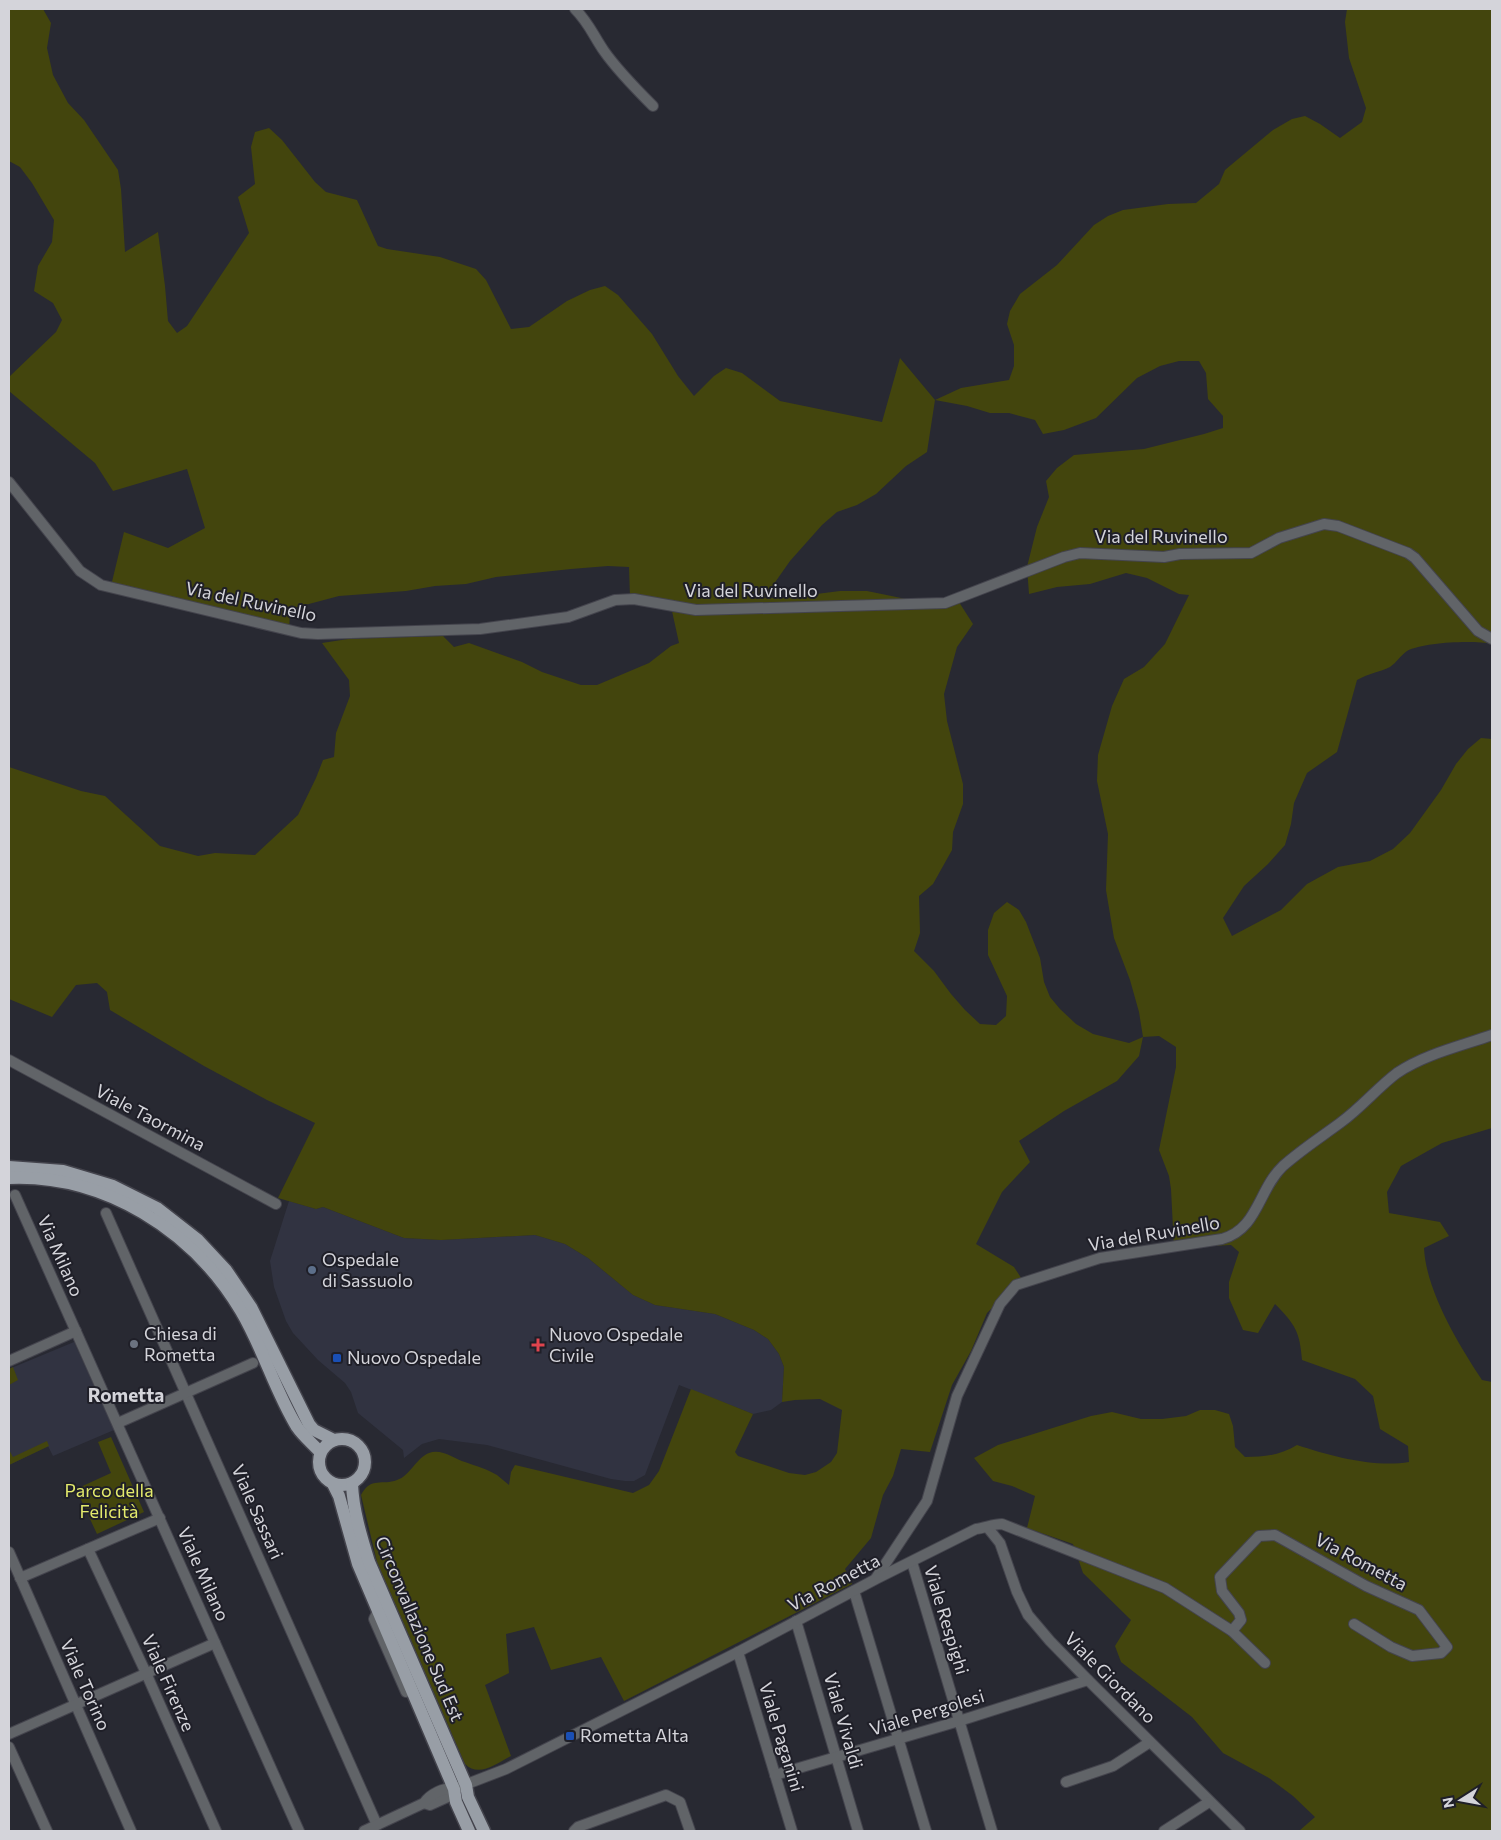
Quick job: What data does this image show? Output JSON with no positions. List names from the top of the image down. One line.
{"streets":{"main road":["Circonvallazione Sud Est"],"street":["Via del Ruvinello","Viale Taormina","Via Milano","Viale Sassari","Via Rometta","Viale Milano","Viale Respighi","Viale Giordano","Viale Firenze","Viale Torino","Viale Pergolesi","Viale Vivaldi","Viale Paganini"]},"crossings":[["Via del Ruvinello","Via Rometta"],["Via Milano","Viale Milano"],["Viale Sassari","Via Rometta"],["Via Rometta","Viale Respighi"],["Via Rometta","Circonvallazione Sud Est"],["Via Rometta","Viale Giordano"],["Via Rometta","Viale Vivaldi"],["Via Rometta","Viale Paganini"],["Viale Respighi","Viale Pergolesi"],["Viale Giordano","Viale Pergolesi"],["Viale Pergolesi","Viale Vivaldi"],["Viale Pergolesi","Viale Paganini"]],"districts":["Rometta"],"parks":["Parco della Felicità"],"places":{"other":["Ospedale di Sassuolo","Chiesa di Rometta"],"health":["Nuovo Ospedale Civile"],"transit":["Nuovo Ospedale","Rometta Alta"]},"north":"left"}
